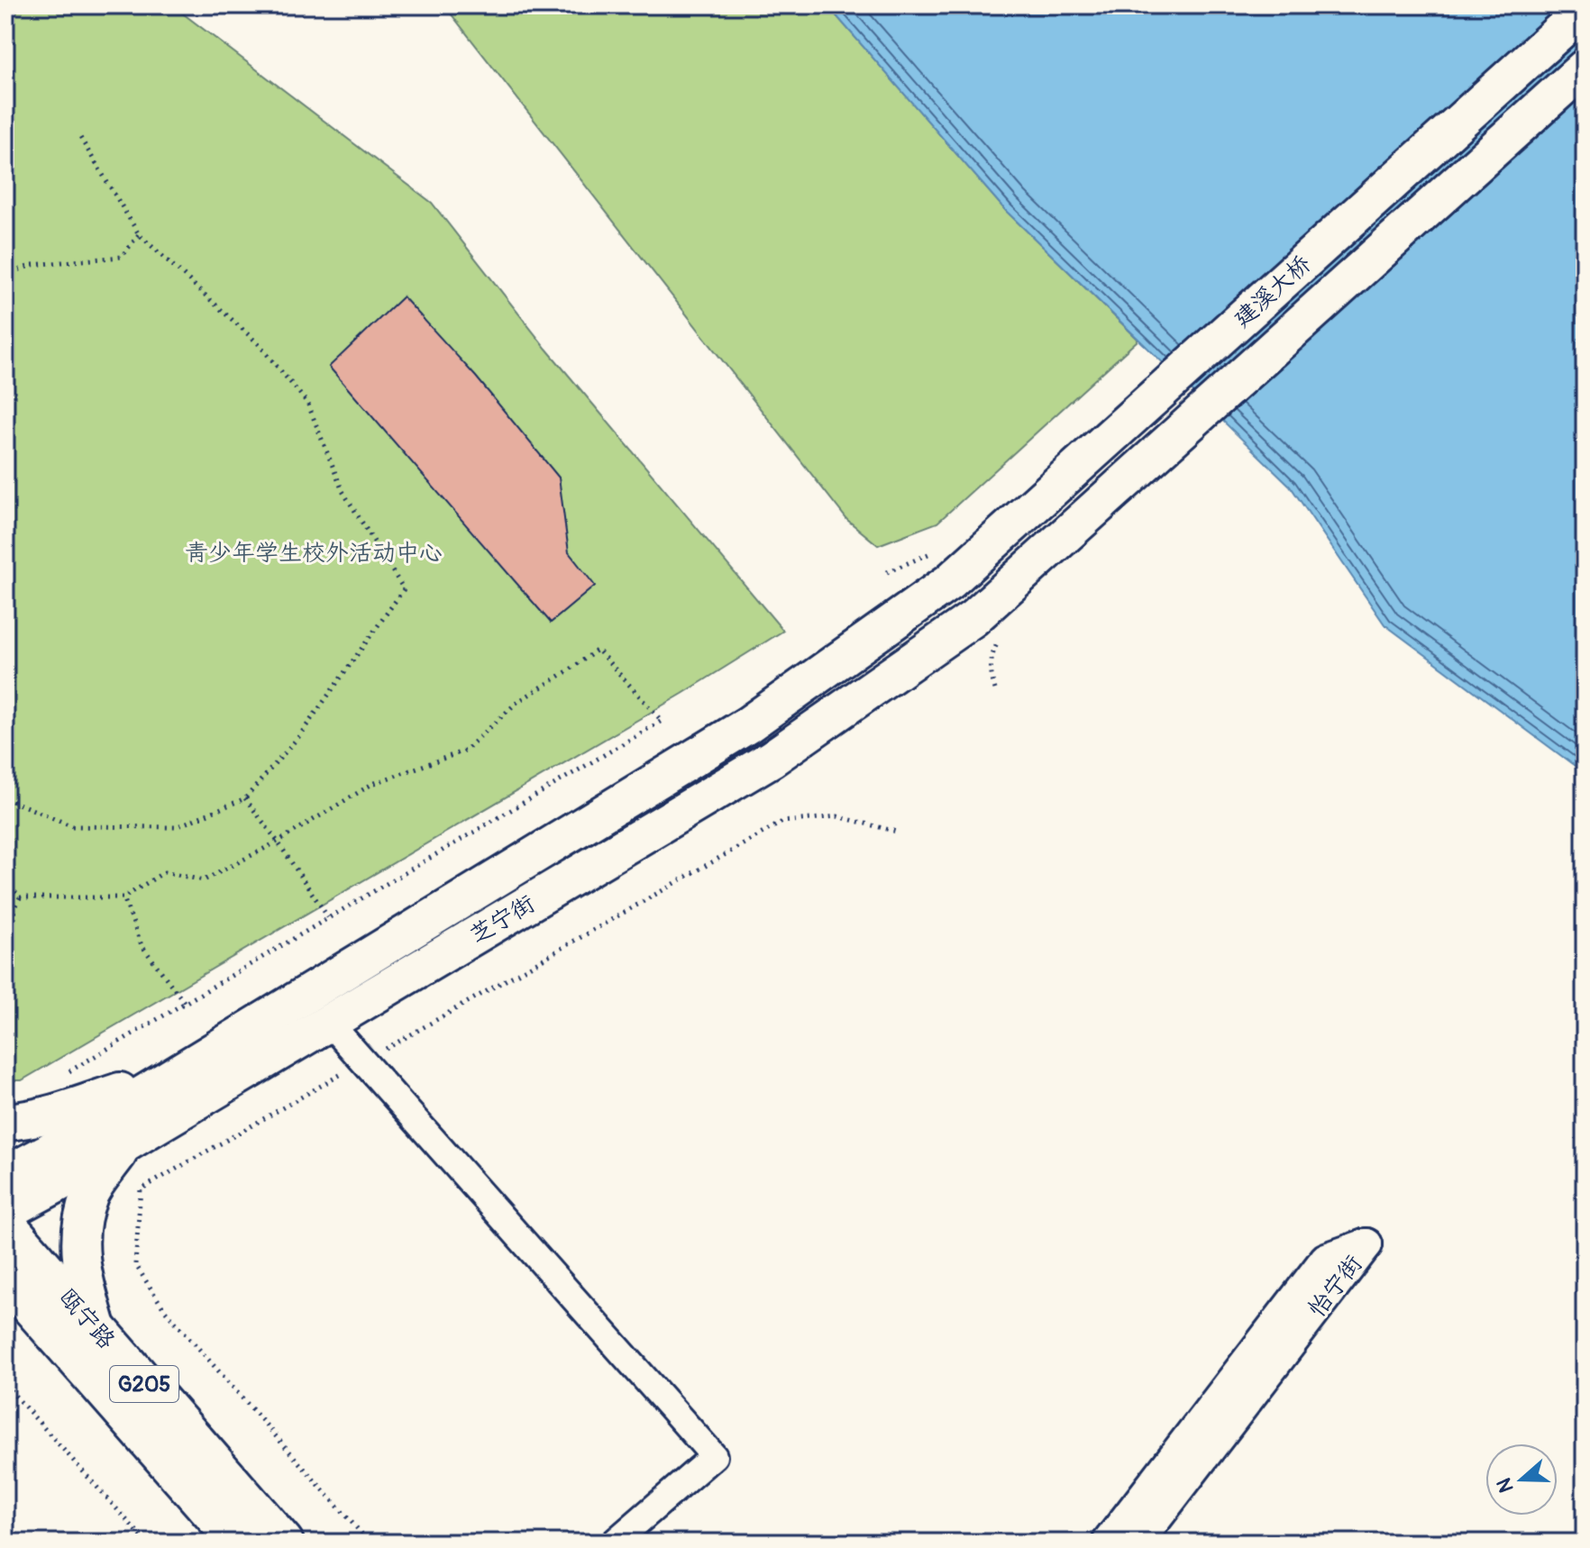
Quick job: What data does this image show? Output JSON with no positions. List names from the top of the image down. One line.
{"streets":{"highway":["瓯宁路","G205"],"main road":["建溪大桥","芝宁街"],"street":["怡宁街"]},"crossings":[["建溪大桥","芝宁街"]],"parks":["青少年学生校外活动中心"],"north":"left"}
